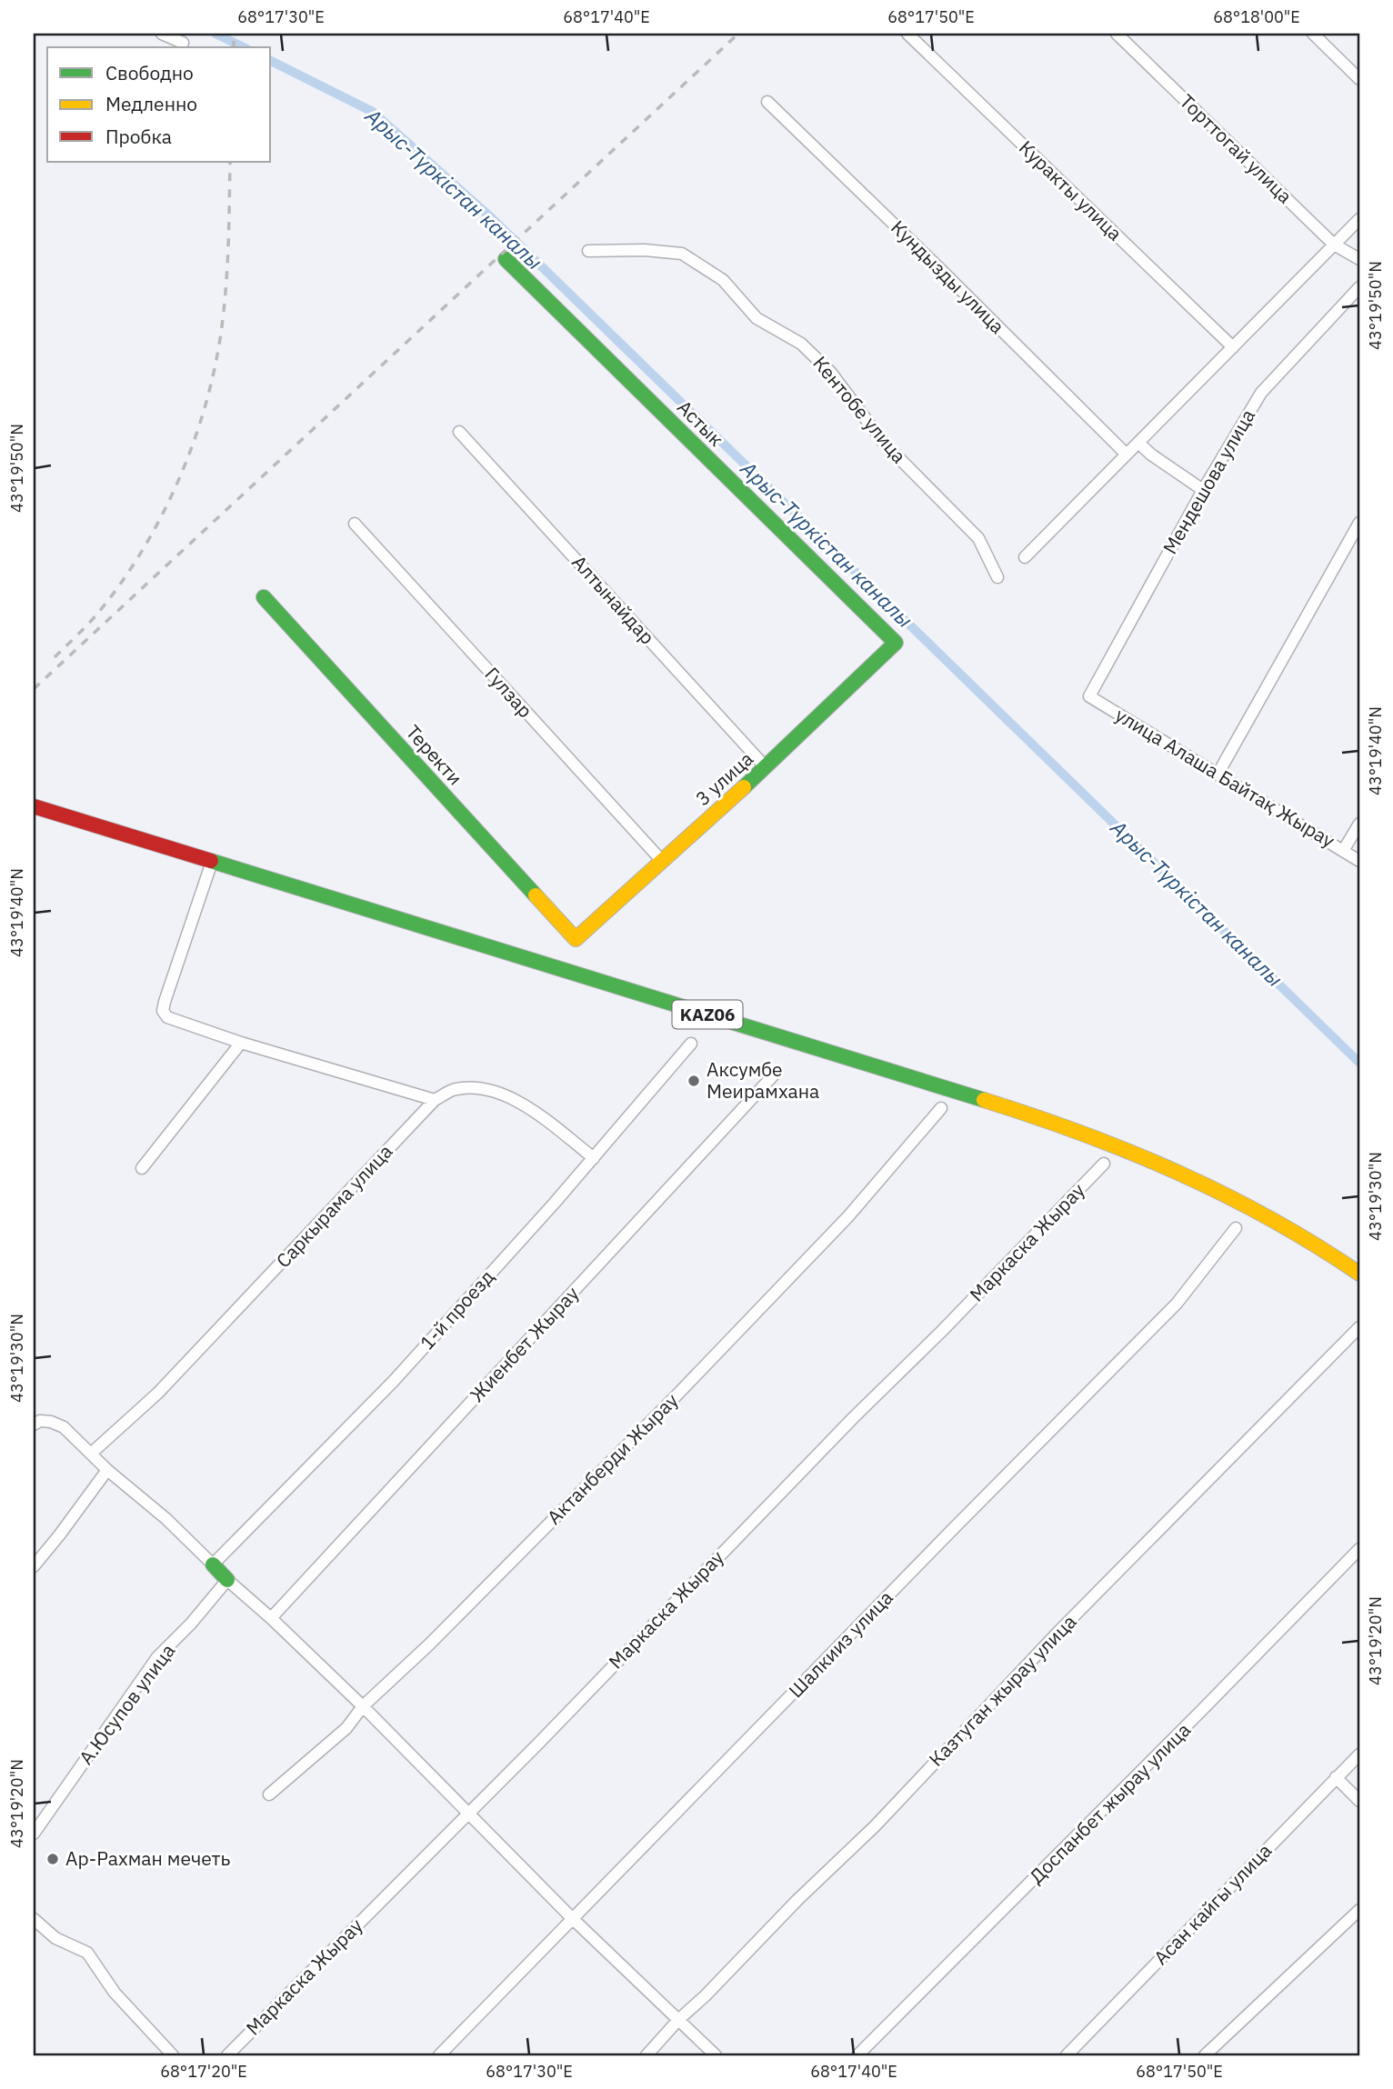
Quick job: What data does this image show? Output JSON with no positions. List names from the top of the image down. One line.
{"streets":{"main road":["Астык","Теректи","3 улица","KАZ06"],"street":["Торттогай улица","Куракты улица","Кундызды улица","Кентобе улица","Мендешова улица","Алтынайдар","Гулзар","улица Алаша Байтақ Жырау","Саркырама улица","Маркаска Жырау","1-й проезд","Жиенбет Жырау","Актанберди Жырау","Шалкииз улица","Казтуган жырау улица","А.Юсупов улица","Доспанбет жырау улица","Асан кайгы улица"]},"crossings":[["Астык","3 улица"],["Мендешова улица","улица Алаша Байтақ Жырау"],["Алтынайдар","3 улица"],["Гулзар","3 улица"],["Теректи","3 улица"]],"water":["Арыс-Түркістан каналы"],"places":["Аксумбе Меирамхана","Ар-Рахман мечеть"],"legend":["Свободно","Медленно","Пробка"],"coordinates":["68°17'30\"E","68°17'40\"E","68°17'50\"E","68°18'00\"E","43°19'50\"N","43°19'40\"N","43°19'30\"N","43°19'20\"N","68°17'20\"E"]}
